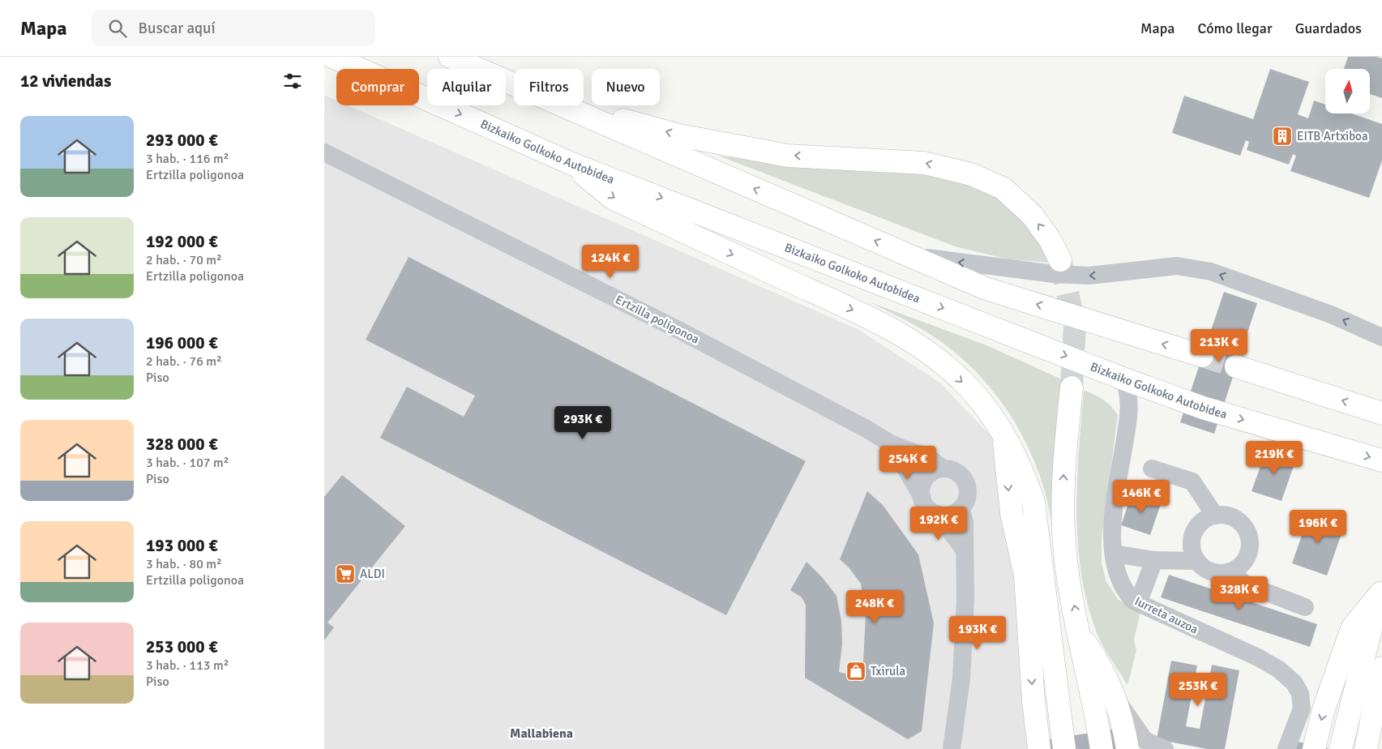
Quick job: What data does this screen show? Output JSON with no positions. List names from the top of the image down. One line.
{"streets":{"highway":["Bizkaiko Golkoko Autobidea"],"street":["Ertzilla poligonoa","Iurreta auzoa"]},"crossings":[["Bizkaiko Golkoko Autobidea","Iurreta auzoa"]],"districts":["Mallabiena"],"places":{"building":["EITB Artxiboa"],"supermarket":["ALDI"],"shop":["Txirula"]},"north":"top","page":{"header":"Mapa","search":"Buscar aquí","nav":["Mapa","Cómo llegar","Guardados"],"heading":"12 viviendas","chip":["Comprar","Alquilar","Filtros","Nuevo"],"list":[{"name":"293 000 €","note":"3 hab. · 116 m² · Ertzilla poligonoa"},{"name":"192 000 €","note":"2 hab. · 70 m² · Ertzilla poligonoa"},{"name":"196 000 €","note":"2 hab. · 76 m² · Piso"},{"name":"328 000 €","note":"3 hab. · 107 m² · Piso"},{"name":"193 000 €","note":"3 hab. · 80 m² · Ertzilla poligonoa"},{"name":"253 000 €","note":"3 hab. · 113 m² · Piso"}],"price":["124K €","213K €","293K €","219K €","254K €","146K €","192K €","196K €","328K €","248K €","193K €","253K €"]}}
